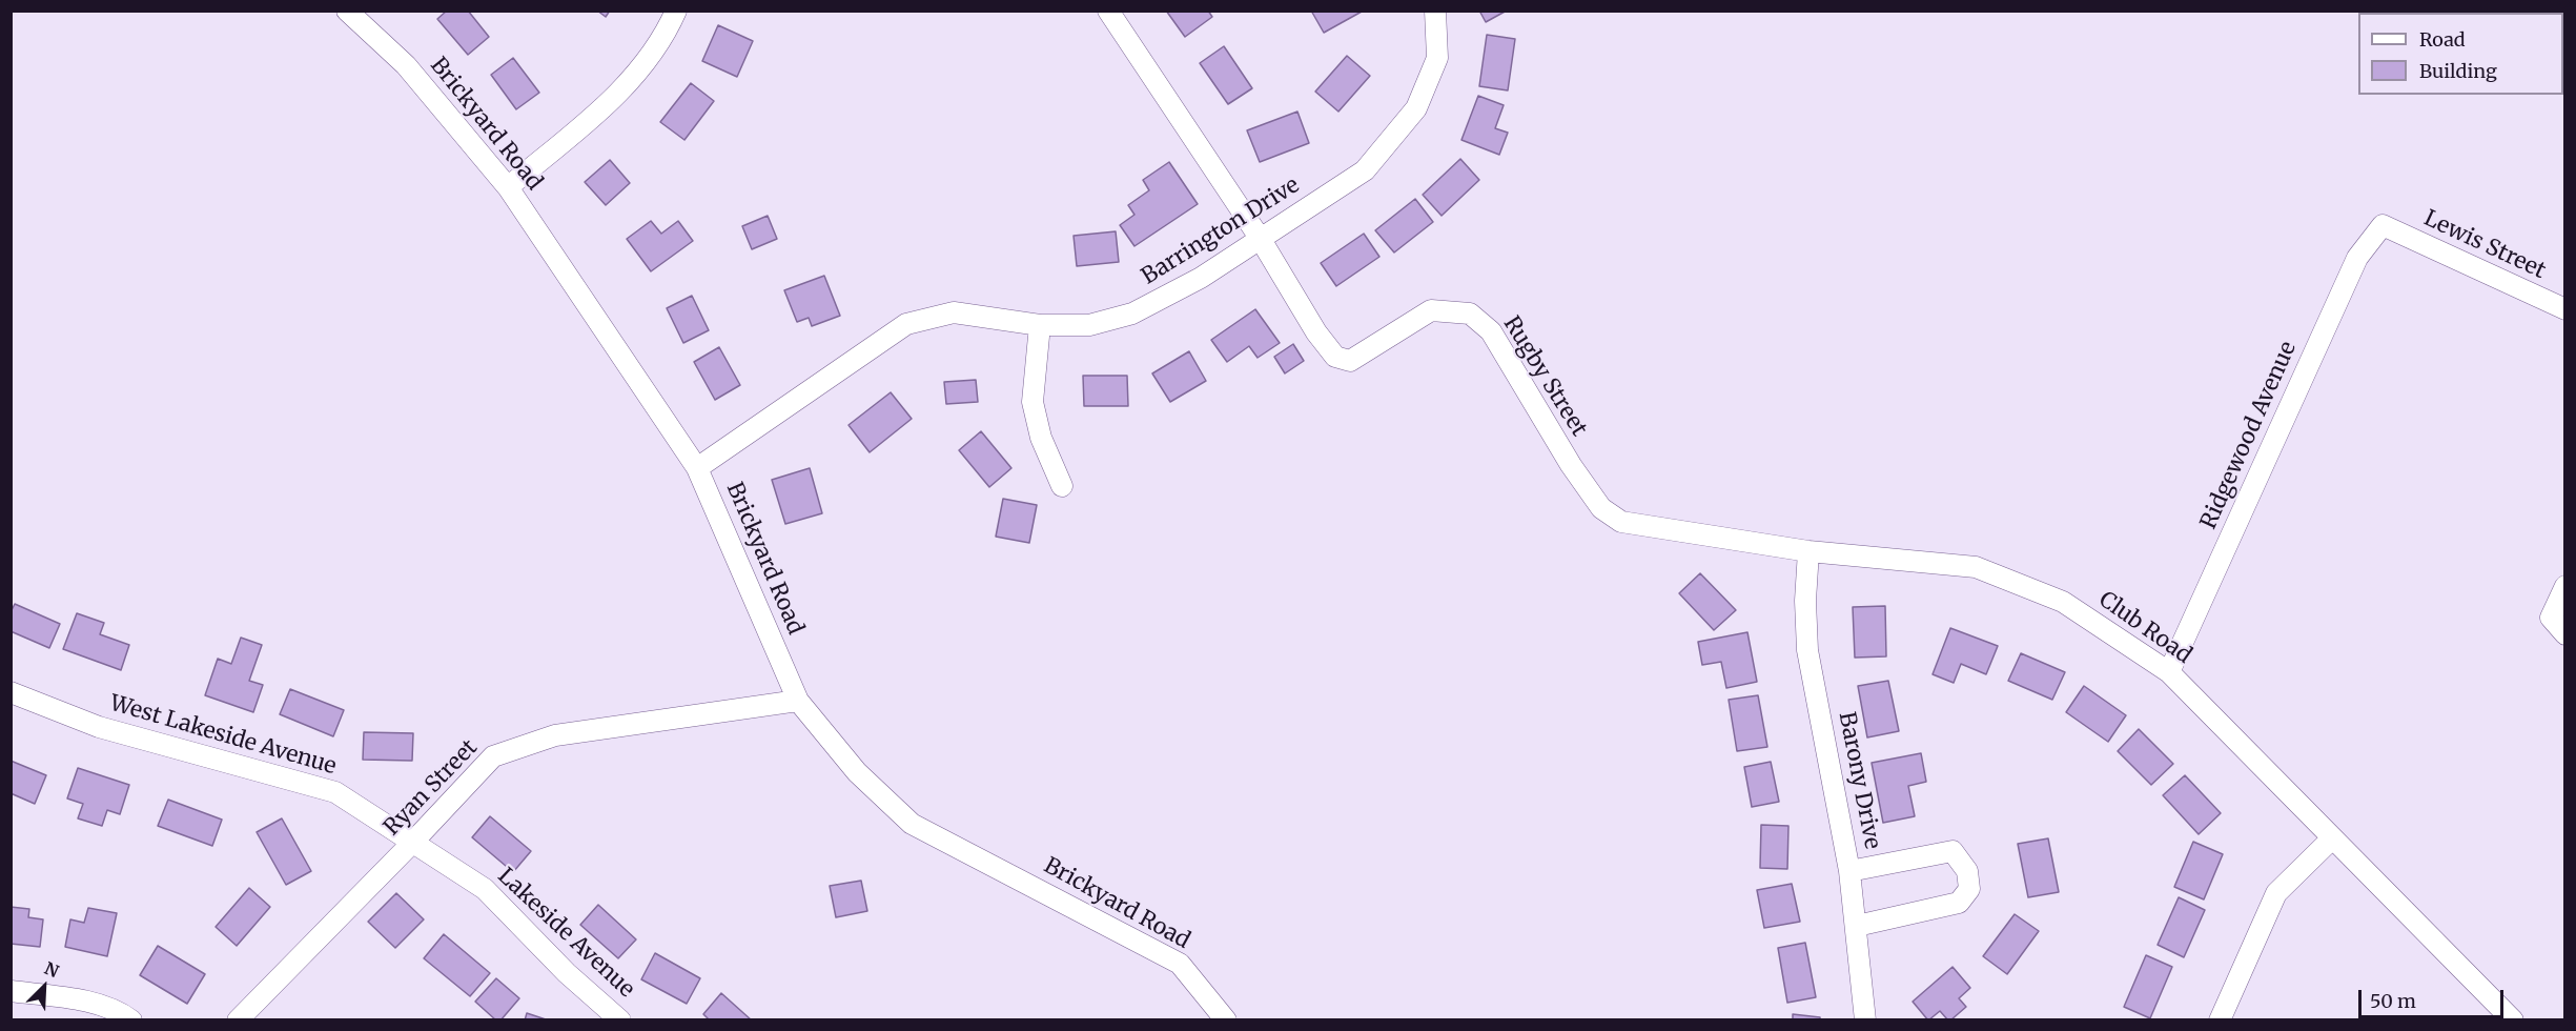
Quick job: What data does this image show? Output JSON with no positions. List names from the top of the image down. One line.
{"streets":{"street":["Brickyard Road","Barrington Drive","Lewis Street","Rugby Street","Ridgewood Avenue","Club Road","West Lakeside Avenue","Barony Drive","Ryan Street","Lakeside Avenue"]},"crossings":[["Brickyard Road","Barrington Drive"],["Brickyard Road","Ryan Street"],["Barrington Drive","Rugby Street"],["Lewis Street","Ridgewood Avenue"],["Rugby Street","Club Road"],["Ridgewood Avenue","Club Road"],["Club Road","Barony Drive"],["West Lakeside Avenue","Ryan Street"],["West Lakeside Avenue","Lakeside Avenue"],["Ryan Street","Lakeside Avenue"]],"legend":["Road","Building"],"scale_bar":"50 m","north":"top right"}
